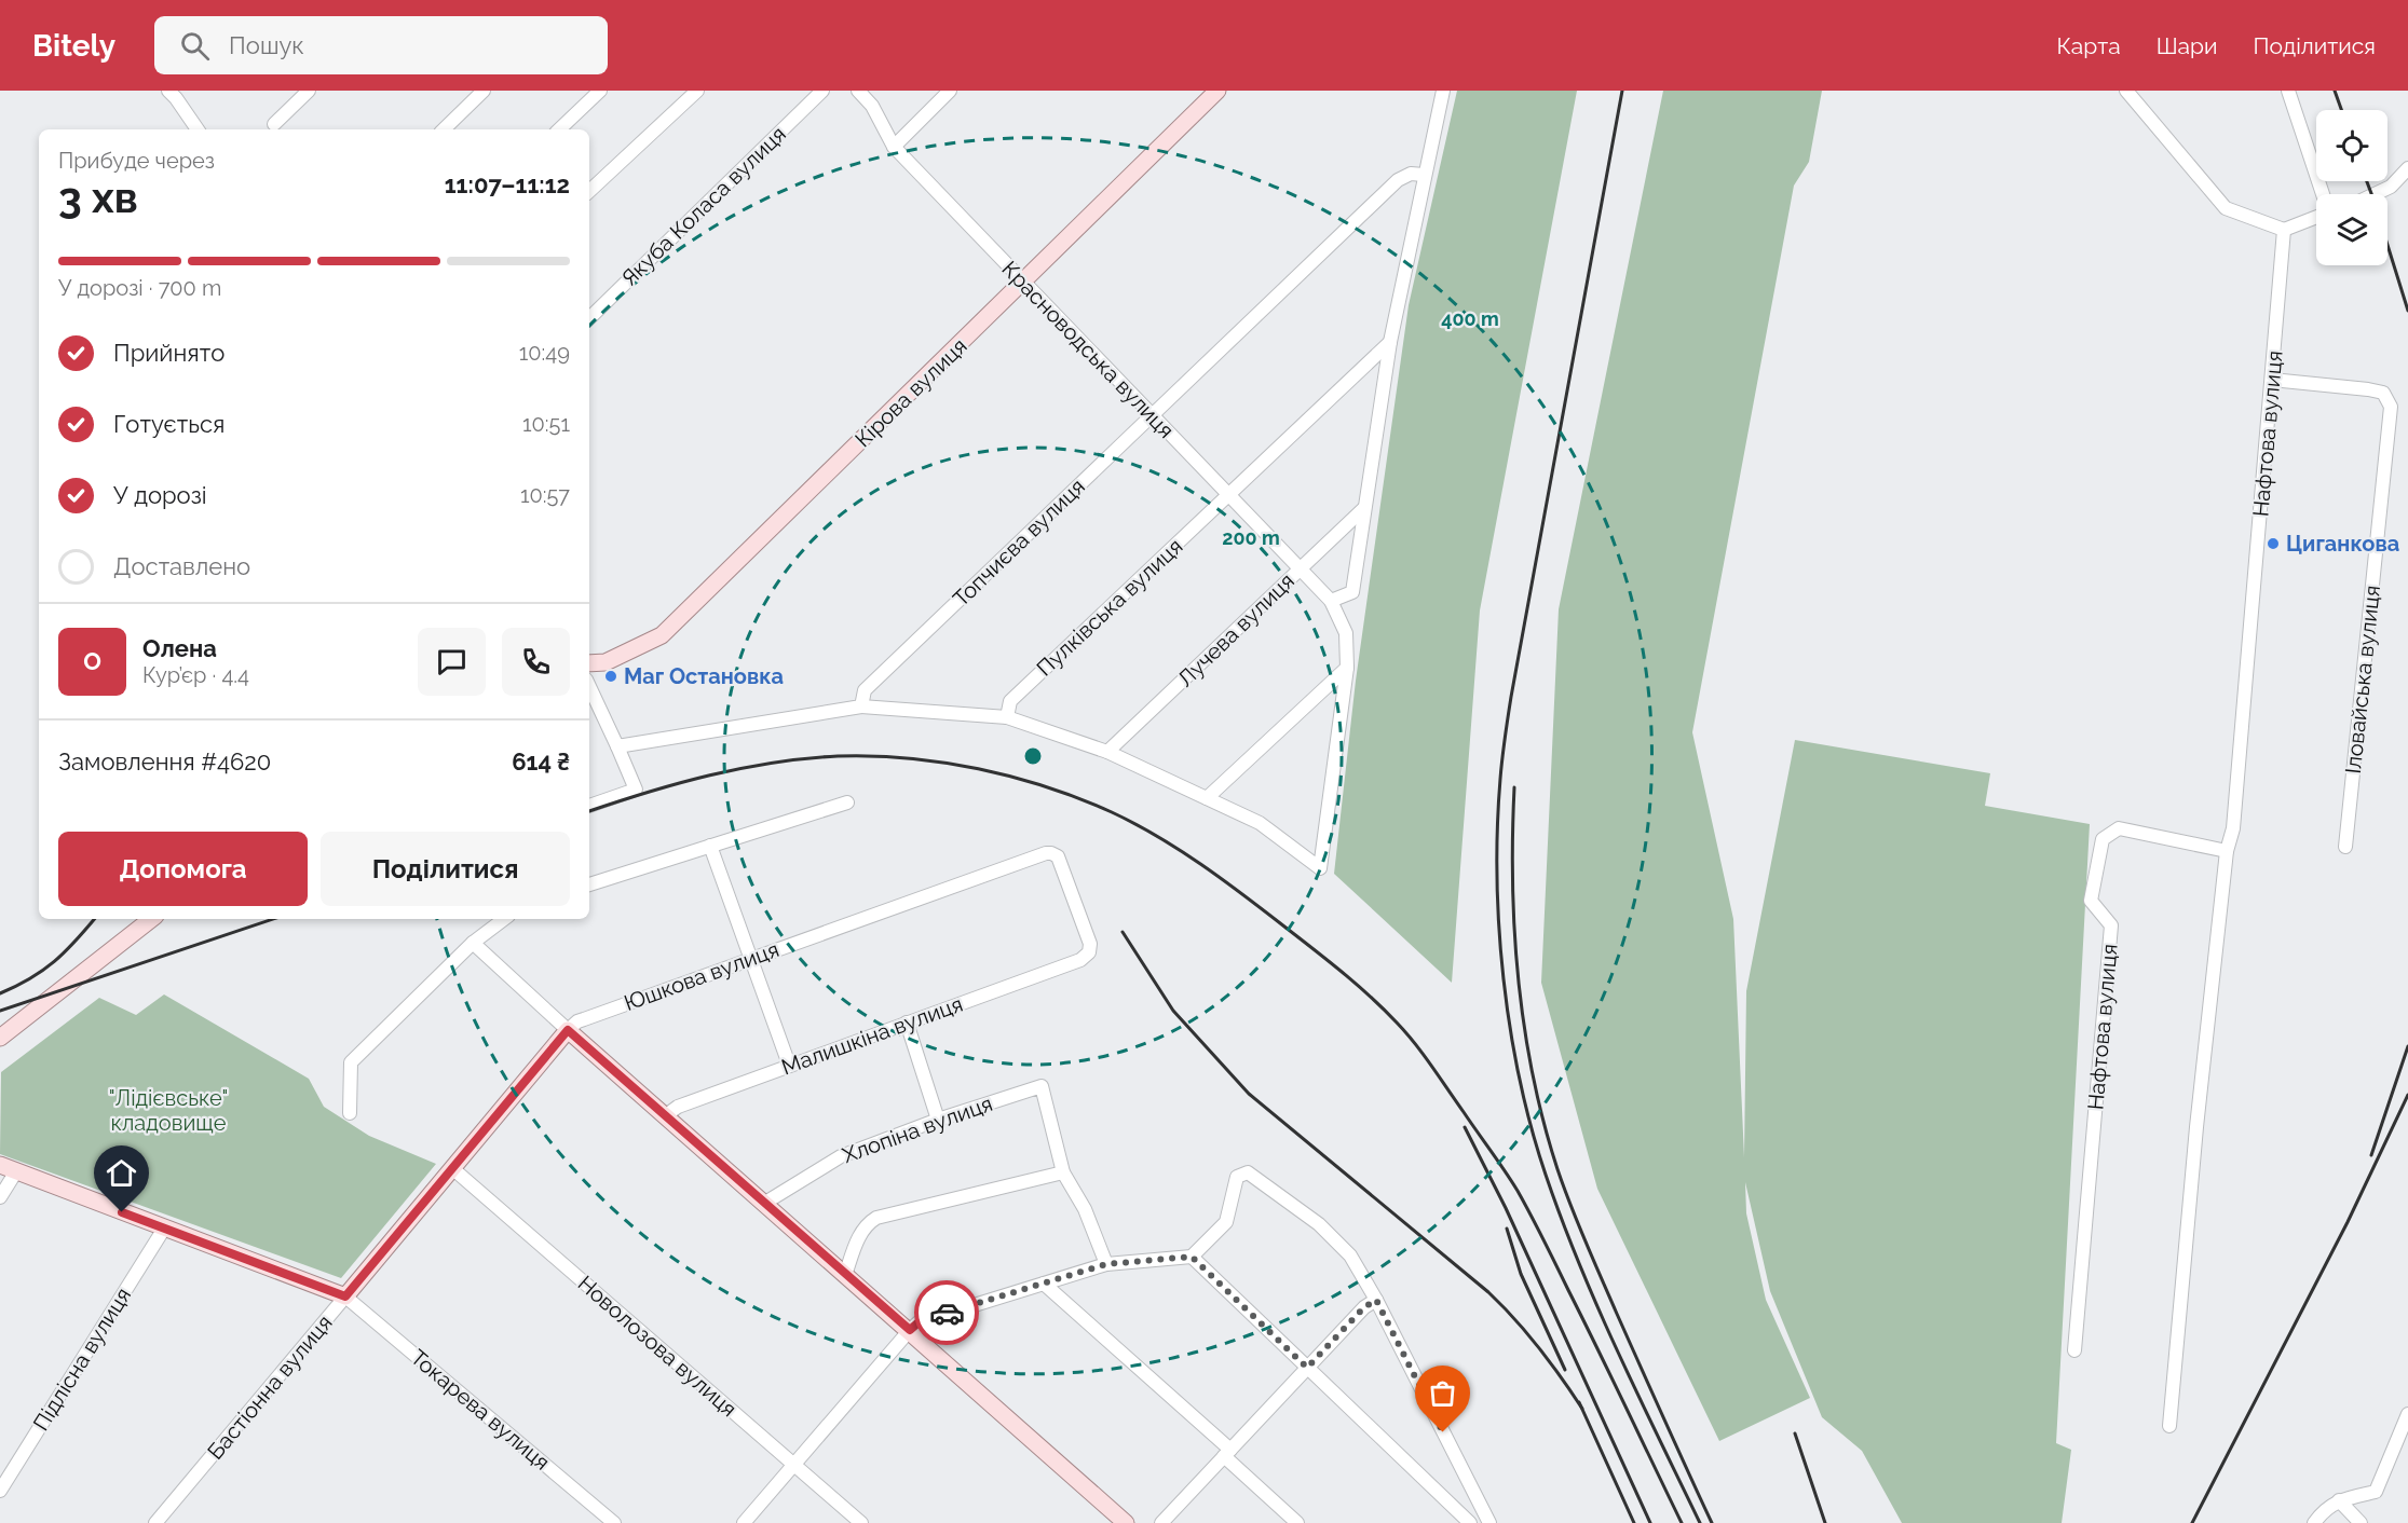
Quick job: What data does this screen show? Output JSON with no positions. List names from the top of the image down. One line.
{"streets":{"main road":["Кірова вулиця","Юшкова вулиця","Бастіонна вулиця"],"street":["Якуба Коласа вулиця","Красноводська вулиця","Нафтова вулиця","Топчиєва вулиця","Пулківська вулиця","Лучева вулиця","Іловайська вулиця","Малишкіна вулиця","Хлопіна вулиця","Новолозова вулиця","Підлісна вулиця","Токарева вулиця"]},"crossings":[["Красноводська вулиця","Кірова вулиця"],["Красноводська вулиця","Топчиєва вулиця"],["Красноводська вулиця","Пулківська вулиця"],["Красноводська вулиця","Лучева вулиця"],["Нафтова вулиця","Іловайська вулиця"],["Юшкова вулиця","Малишкіна вулиця"],["Юшкова вулиця","Новолозова вулиця"],["Юшкова вулиця","Бастіонна вулиця"],["Юшкова вулиця","Токарева вулиця"],["Підлісна вулиця","Бастіонна вулиця"],["Бастіонна вулиця","Токарева вулиця"]],"parks":["\"Лідієвське\" кладовище"],"places":["Циганкова","Маг Остановка"],"page":{"header":"Bitely","search":"Пошук","nav":["Карта","Шари","Поділитися"],"heading":["3 хв","Прибуде через","11:07–11:12"],"panel":["Олена","Кур’єр · 4.4","Замовлення #4620","614 ₴"],"bar":"У дорозі · 700 m","list":[["Прийнято","10:49"],["Готується","10:51"],["У дорозі","10:57"],"Доставлено"],"round":"О","buttons":["Допомога","Поділитися"]},"rings":["400 m","200 m"]}
